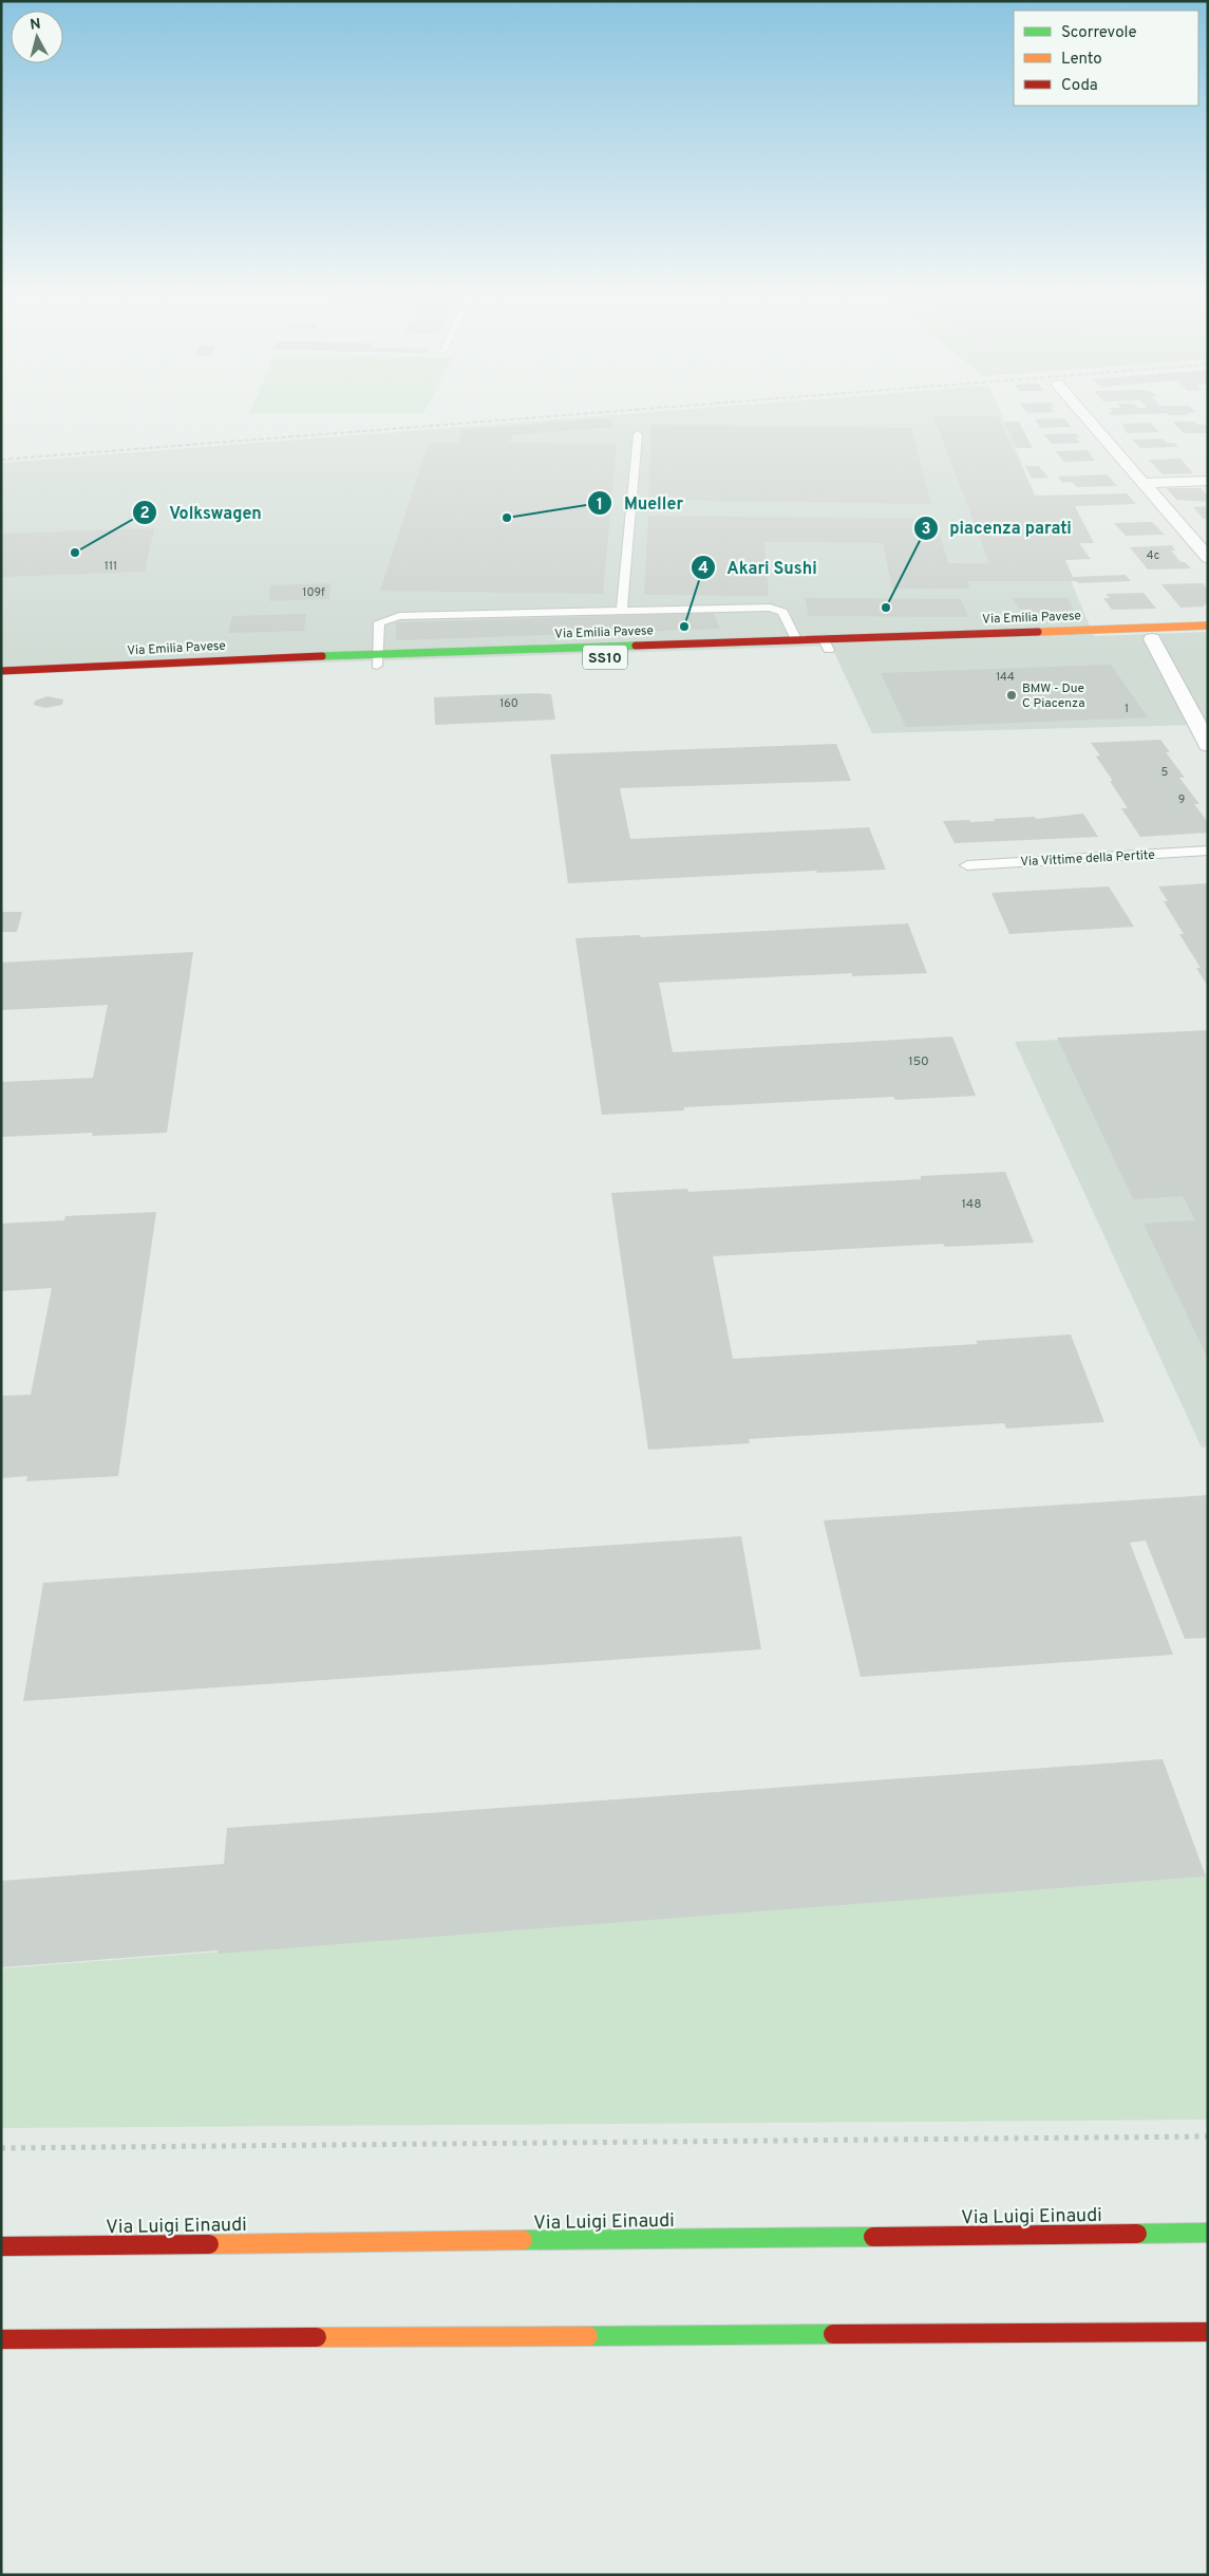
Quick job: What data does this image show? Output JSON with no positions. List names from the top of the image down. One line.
{"streets":{"main road":["Via Emilia Pavese","SS10","Via Luigi Einaudi"],"lane":["Via Vittime della Pertite"]},"places":["Mueller","Volkswagen","piacenza parati","Akari Sushi","BMW - Due C Piacenza"],"house_numbers":["4c","111","109f","144","160","1","5","9","150","148"],"legend":["Scorrevole","Lento","Coda"],"north":"top"}
